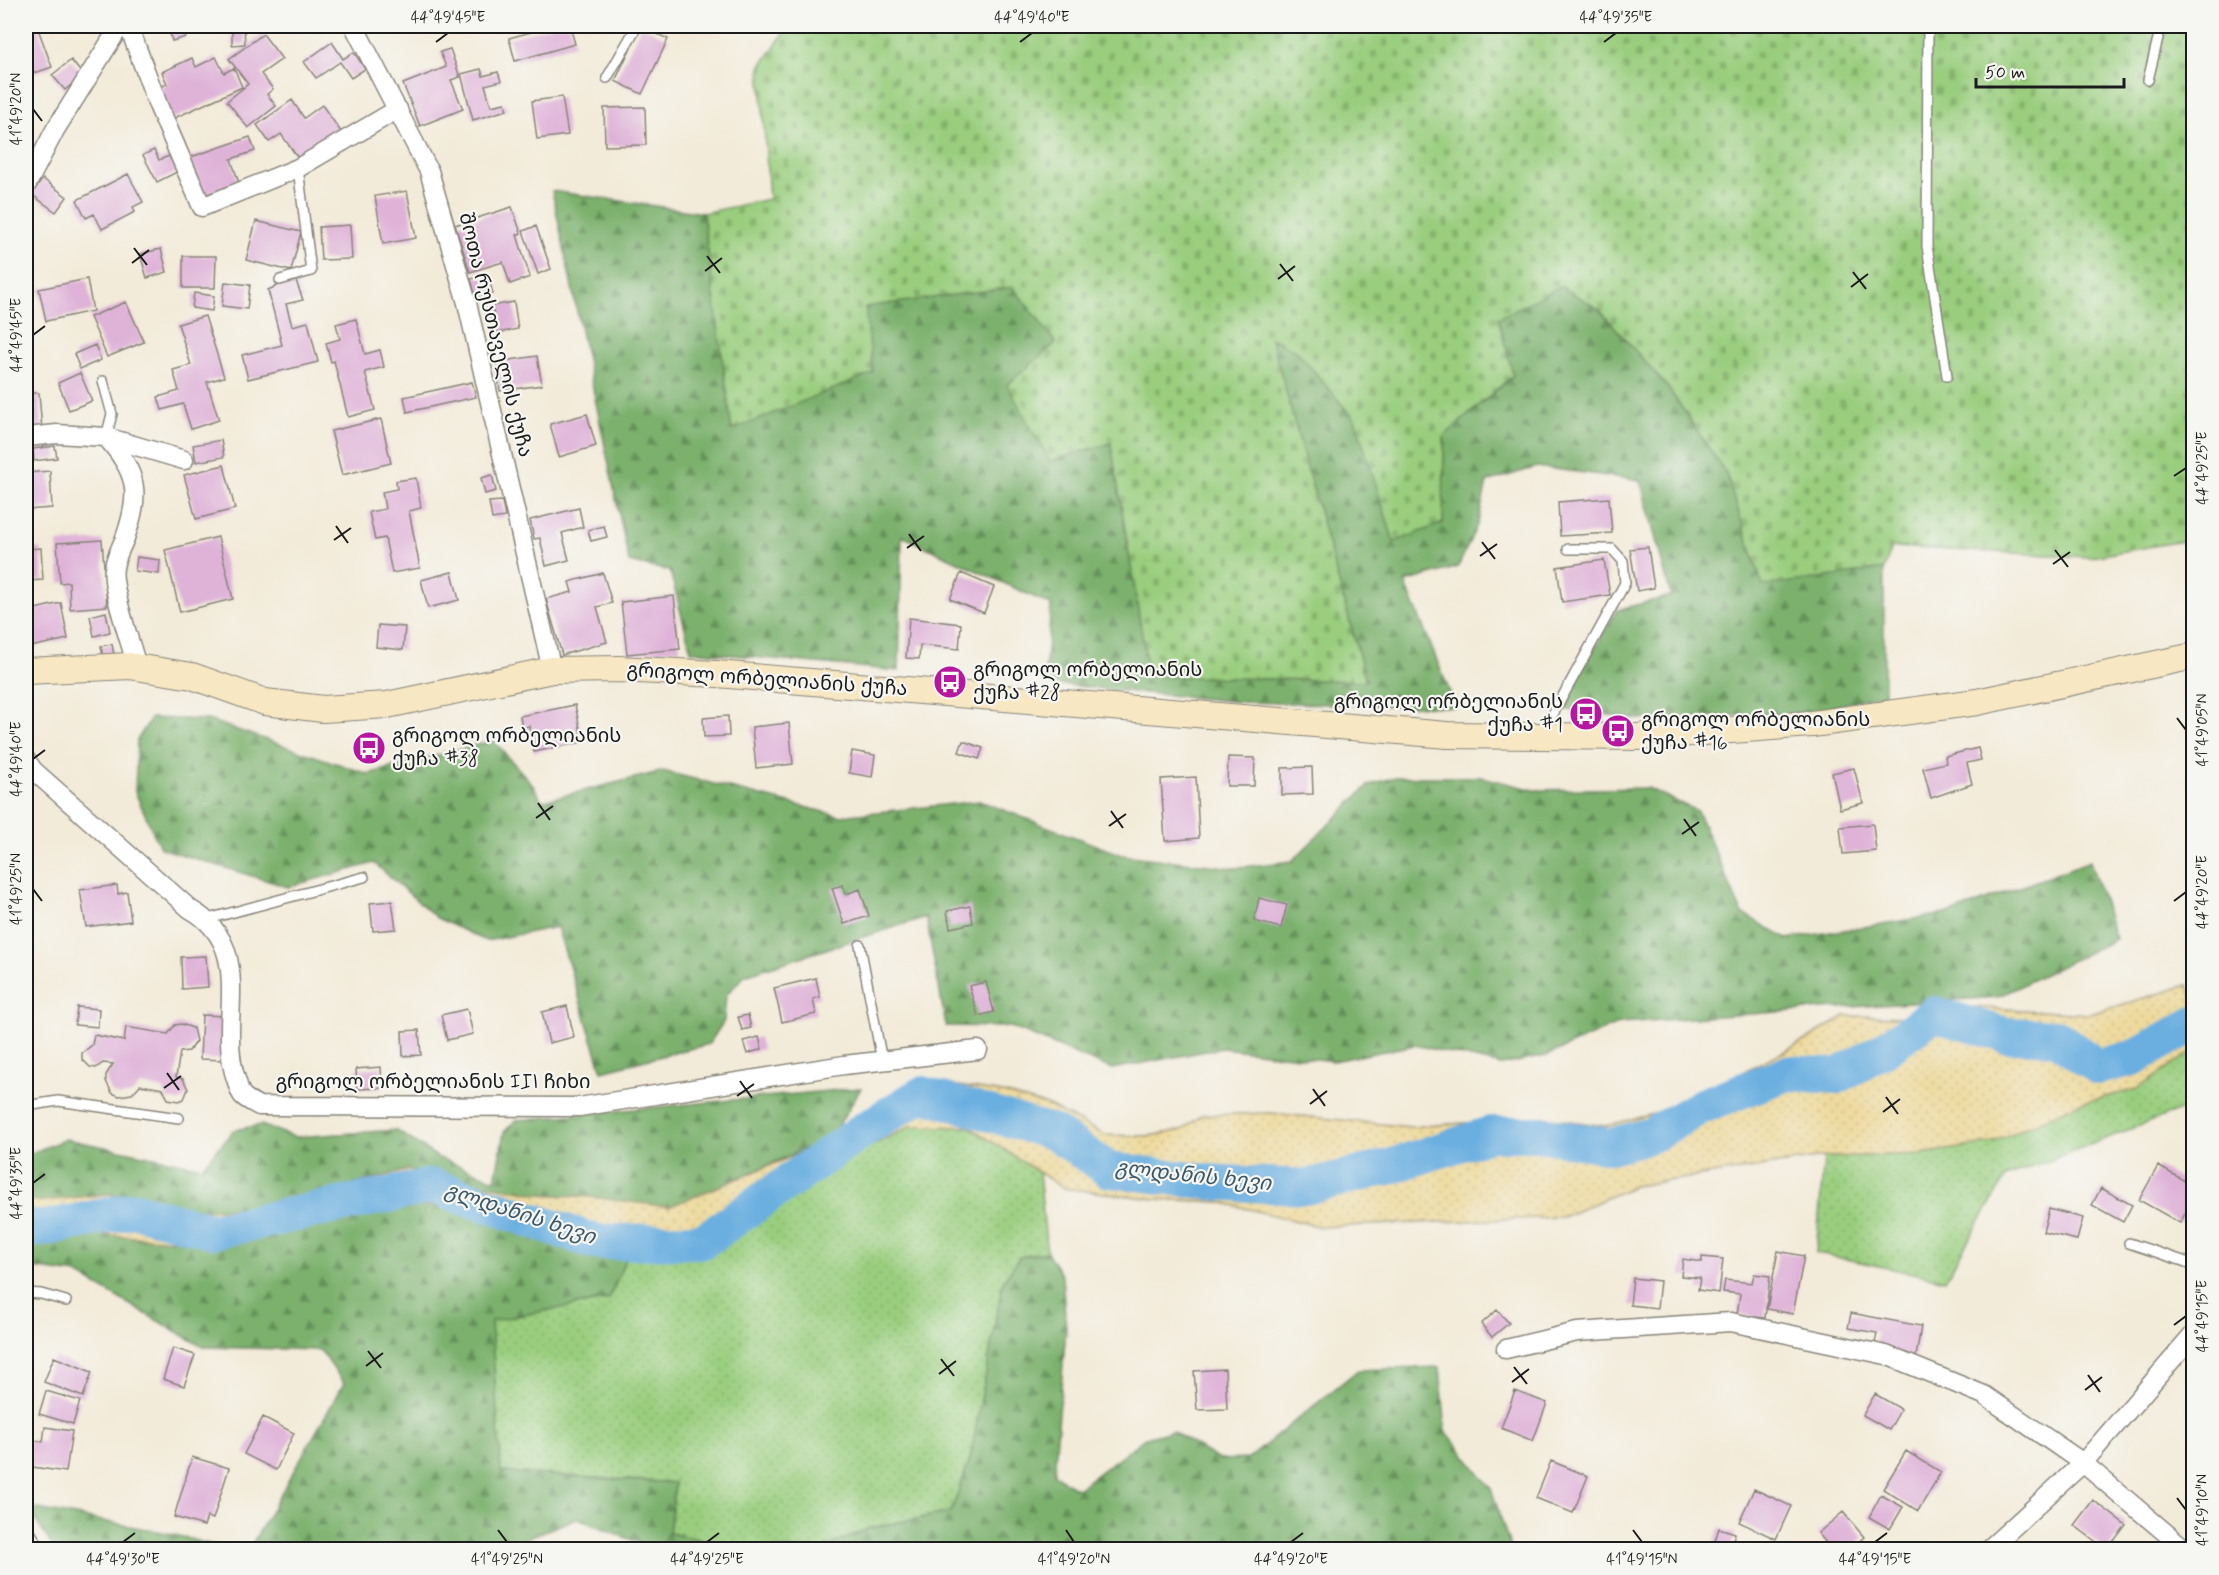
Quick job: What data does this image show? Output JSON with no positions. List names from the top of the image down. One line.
{"streets":{"main road":["გრიგოლ ორბელიანის ქუჩა"],"street":["შოთა რუსთაველის ქუჩა","გრიგოლ ორბელიანის III ჩიხი"]},"crossings":[["შოთა რუსთაველის ქუჩა","გრიგოლ ორბელიანის ქუჩა"]],"water":["გლდანის ხევი"],"places":{"bus stop":["გრიგოლ ორბელიანის ქუჩა #28","გრიგოლ ორბელიანის ქუჩა #1","გრიგოლ ორბელიანის ქუჩა #16","გრიგოლ ორბელიანის ქუჩა #38"]},"scale_bar":"50 m","coordinates":["44°49'45\"E","44°49'40\"E","44°49'35\"E","41°49'20\"N","44°49'25\"E","41°49'05\"N","41°49'25\"N","44°49'20\"E","44°49'15\"E","41°49'10\"N","44°49'30\"E","41°49'15\"N"]}
